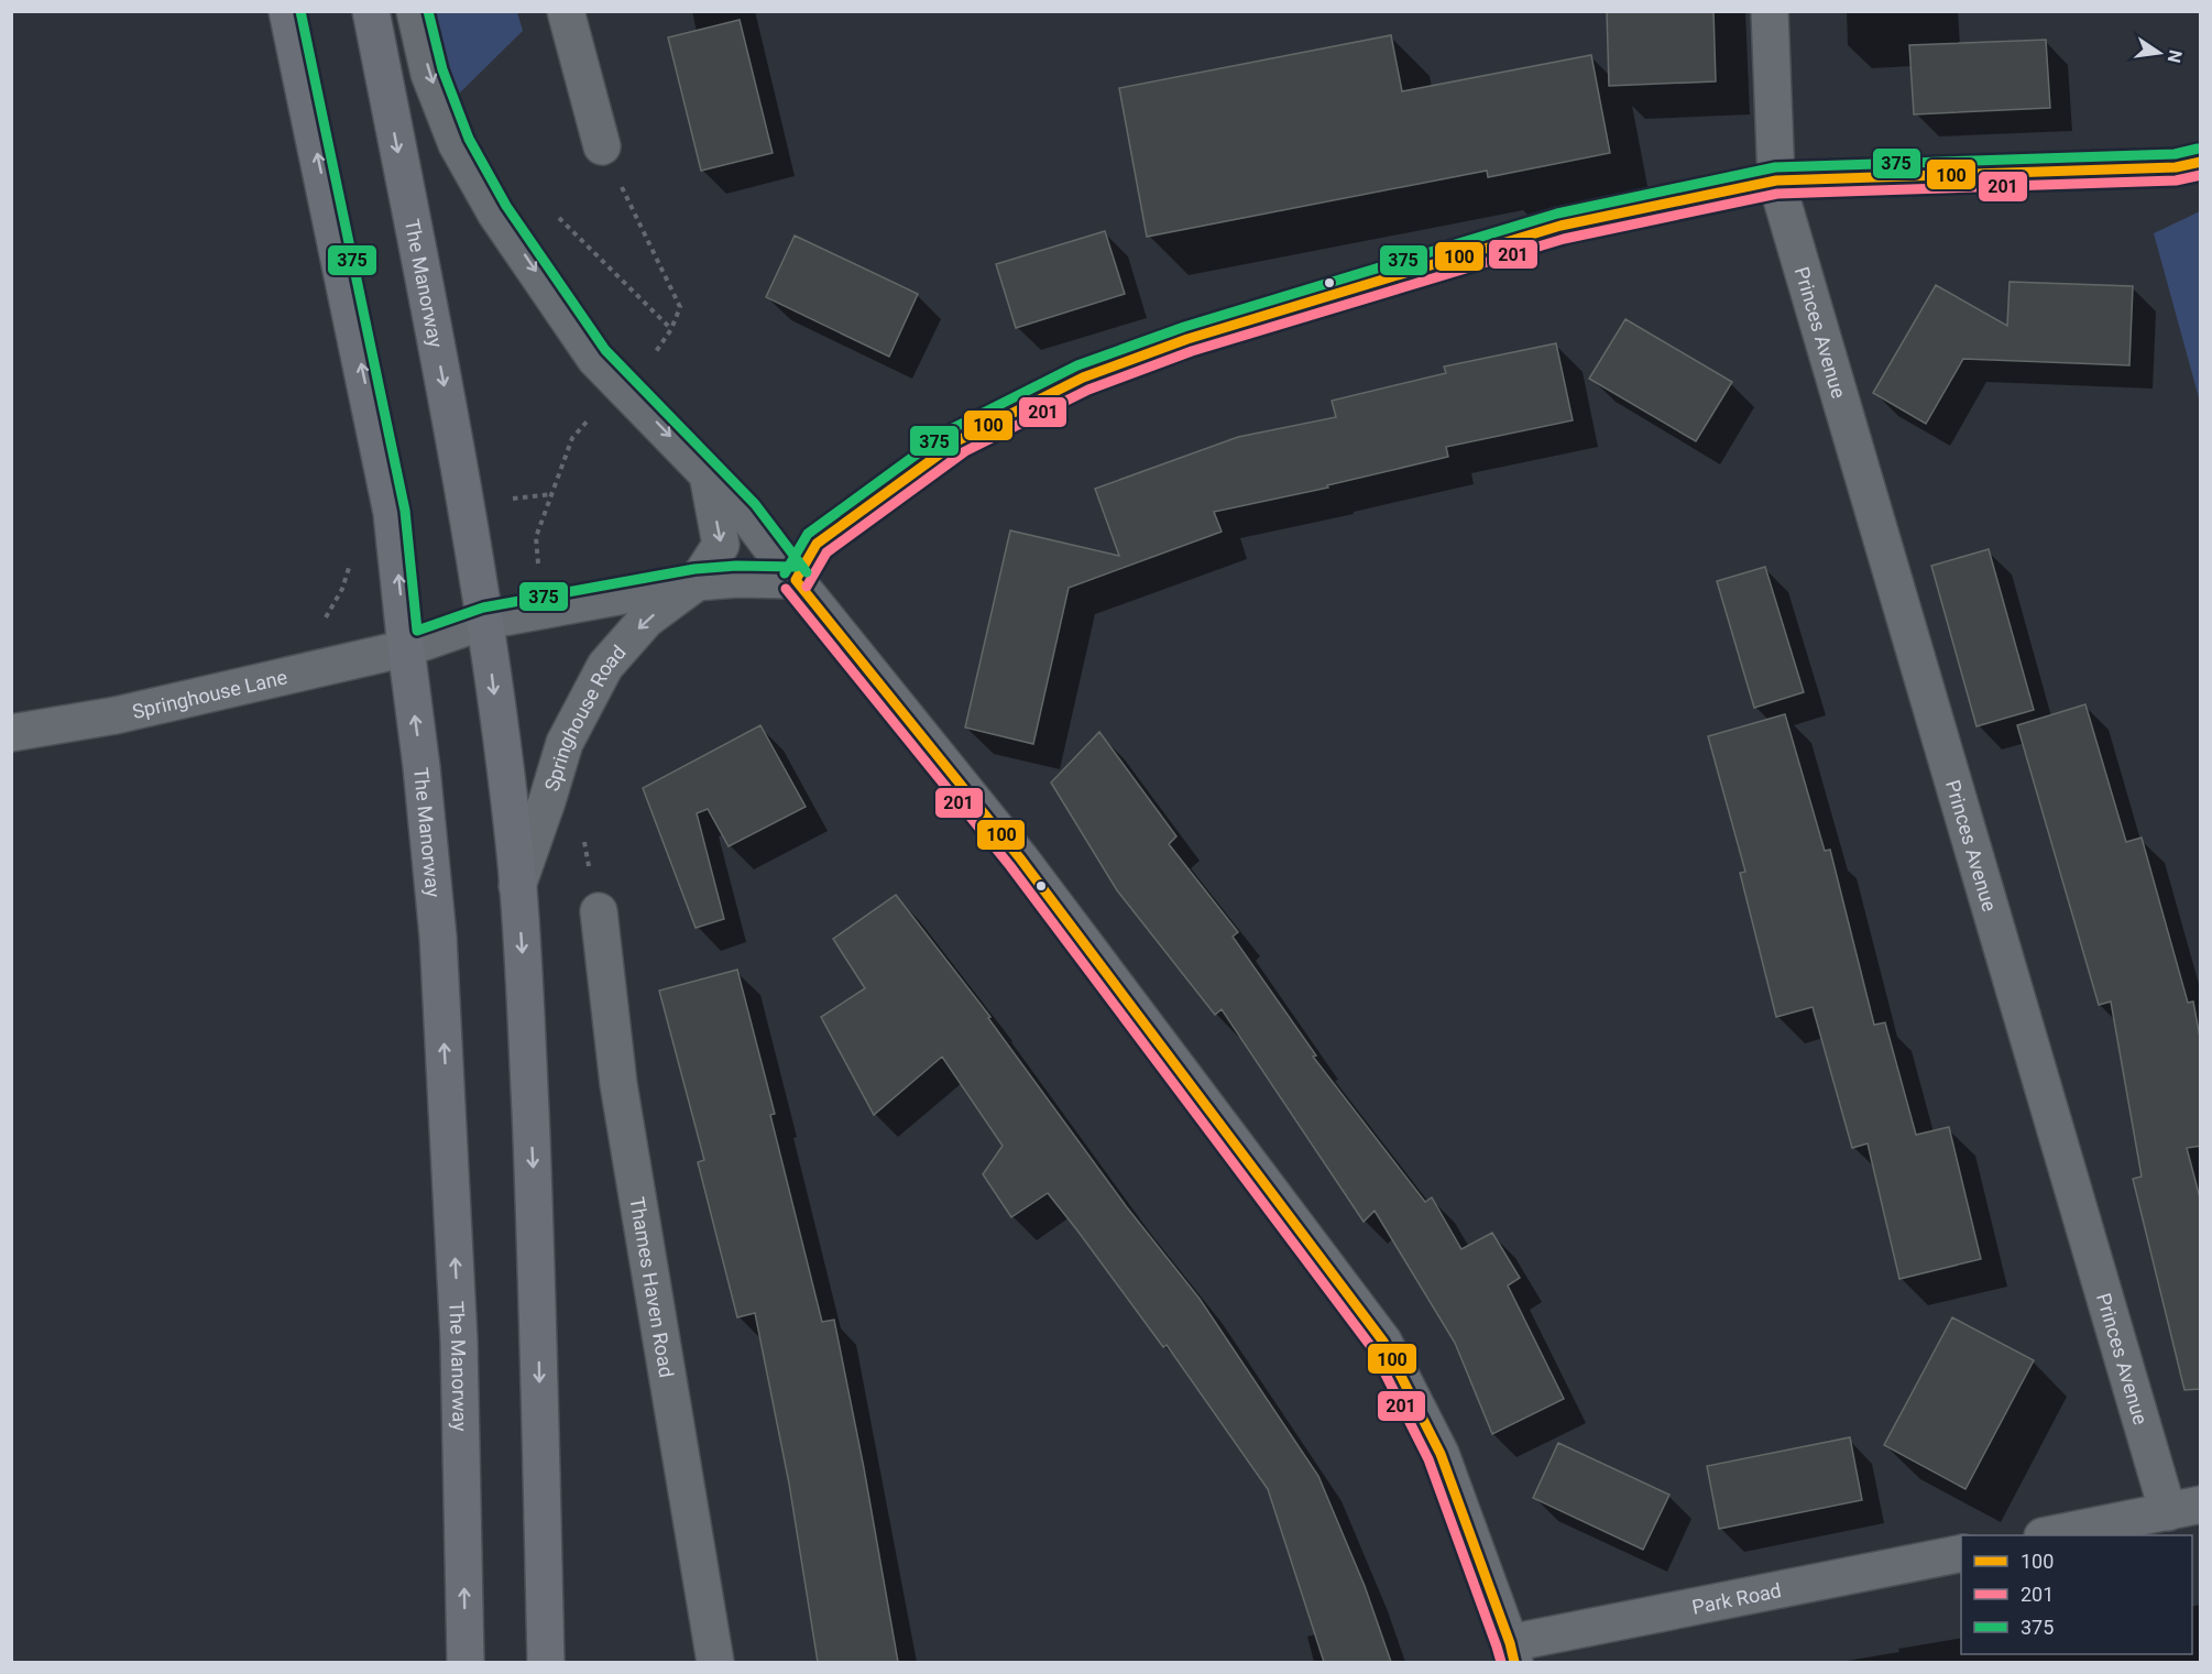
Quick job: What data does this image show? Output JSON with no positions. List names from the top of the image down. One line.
{"streets":{"main road":["The Manorway"],"street":["Princes Avenue","Springhouse Lane","Springhouse Road","Thames Haven Road","Park Road"]},"crossings":[["The Manorway","Springhouse Lane"],["The Manorway","Springhouse Road"]],"one_way":["Springhouse Road"],"lines":["transit line 375","transit line 100","transit line 201"],"legend":["100","201","375"],"north":"right"}
